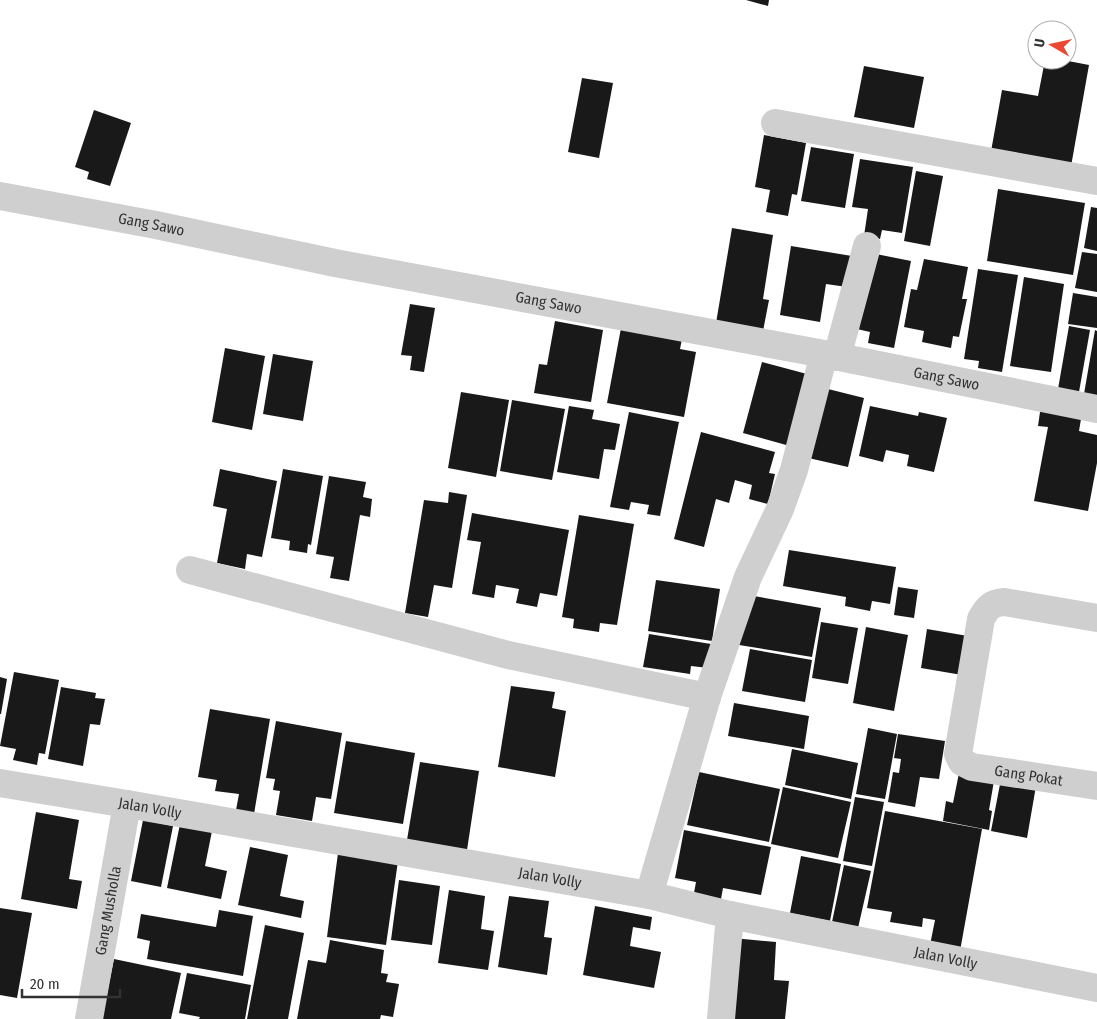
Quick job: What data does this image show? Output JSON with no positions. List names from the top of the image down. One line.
{"streets":{"street":["Gang Sawo","Gang Pokat","Jalan Volly","Gang Musholla"]},"crossings":[["Jalan Volly","Gang Musholla"]],"scale_bar":"20 m","north":"left"}
